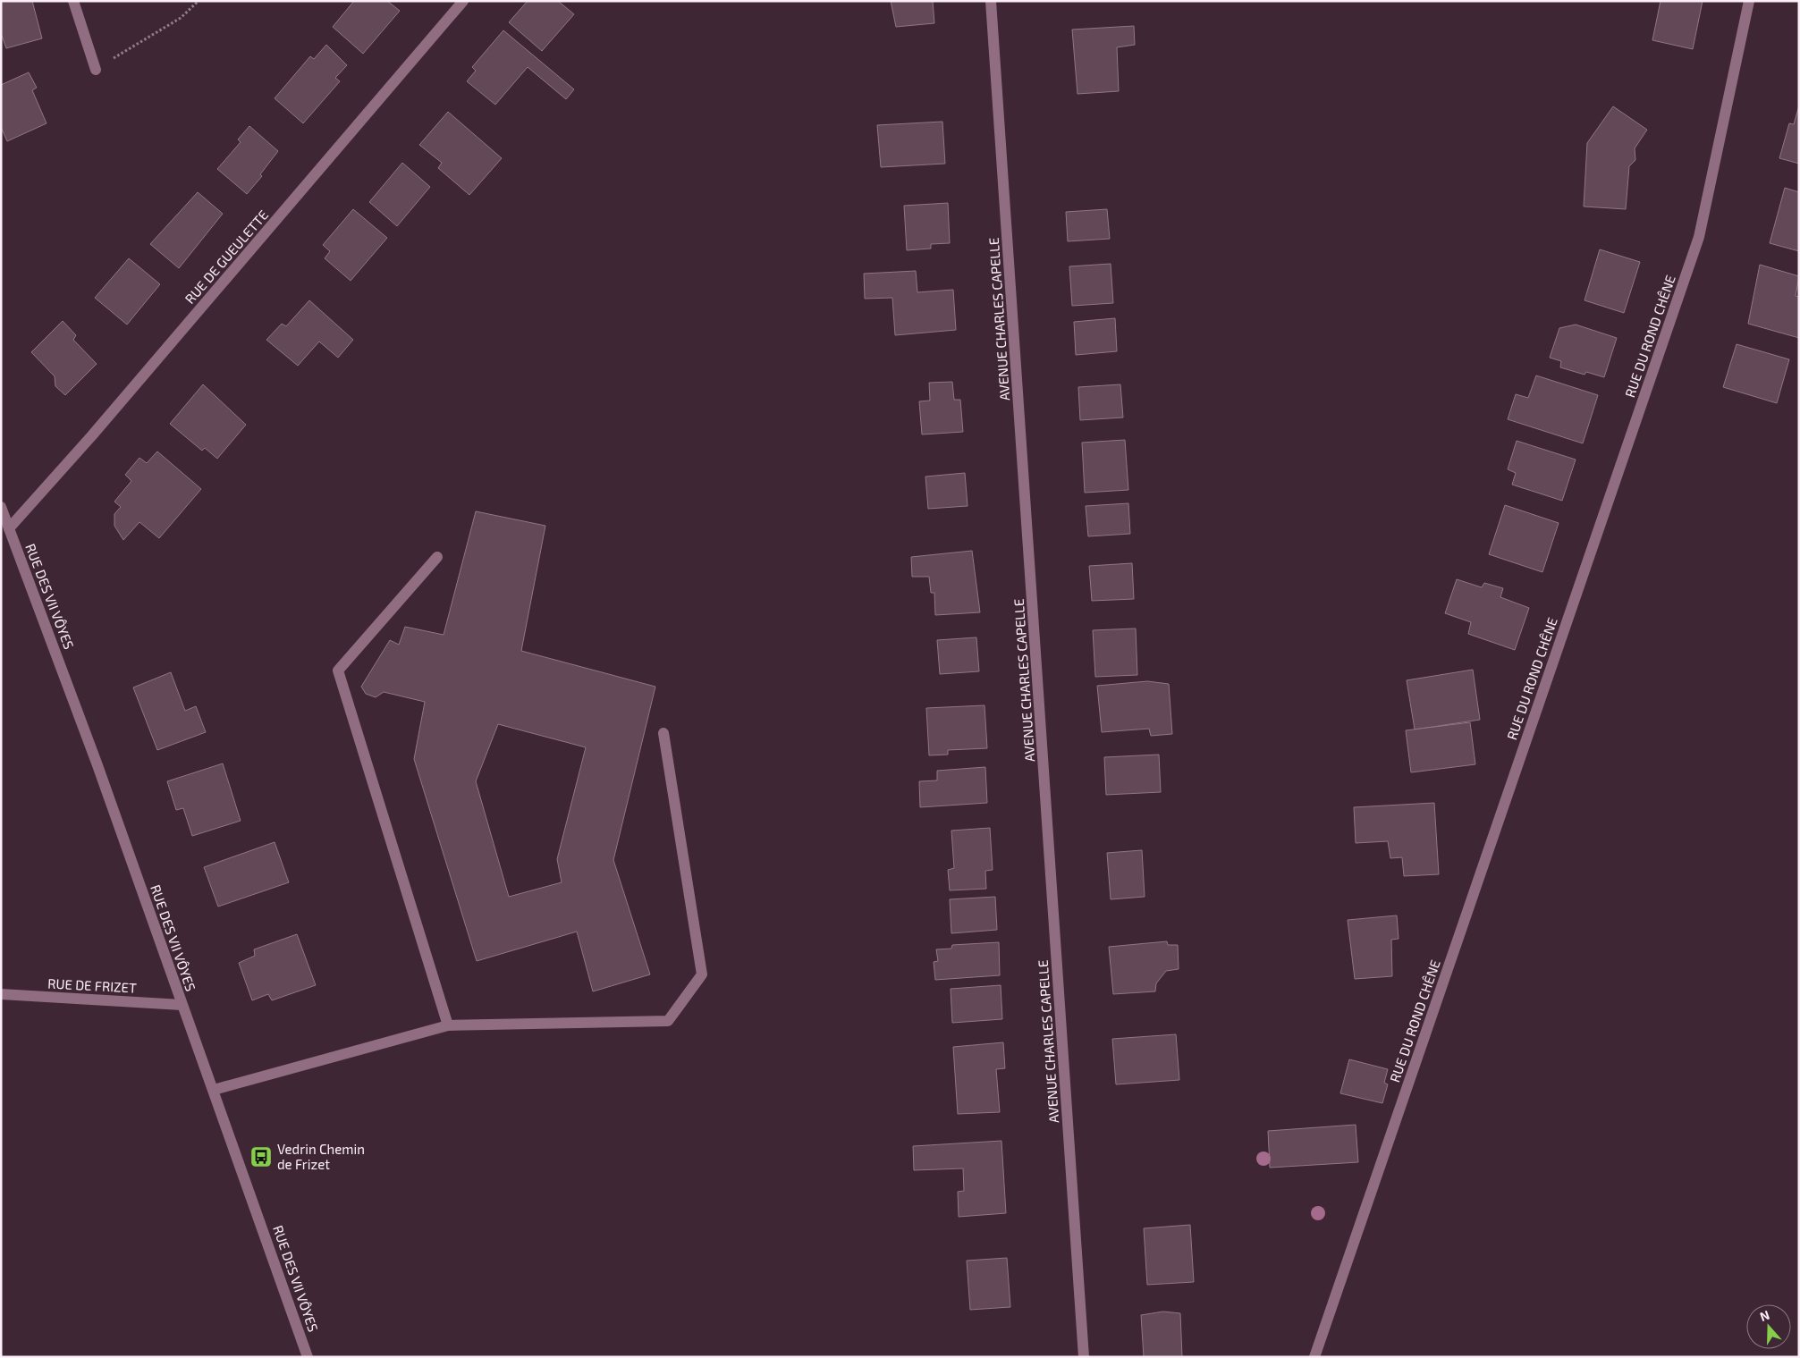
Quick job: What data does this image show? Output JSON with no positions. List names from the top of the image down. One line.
{"streets":{"street":["RUE DE GUEULETTE","AVENUE CHARLES CAPELLE","RUE DU ROND CHÊNE","RUE DES VII VÔYES","RUE DE FRIZET"]},"crossings":[["RUE DE GUEULETTE","RUE DES VII VÔYES"],["RUE DES VII VÔYES","RUE DE FRIZET"]],"places":{"bus stop":["Vedrin Chemin de Frizet"]},"north":"top"}
